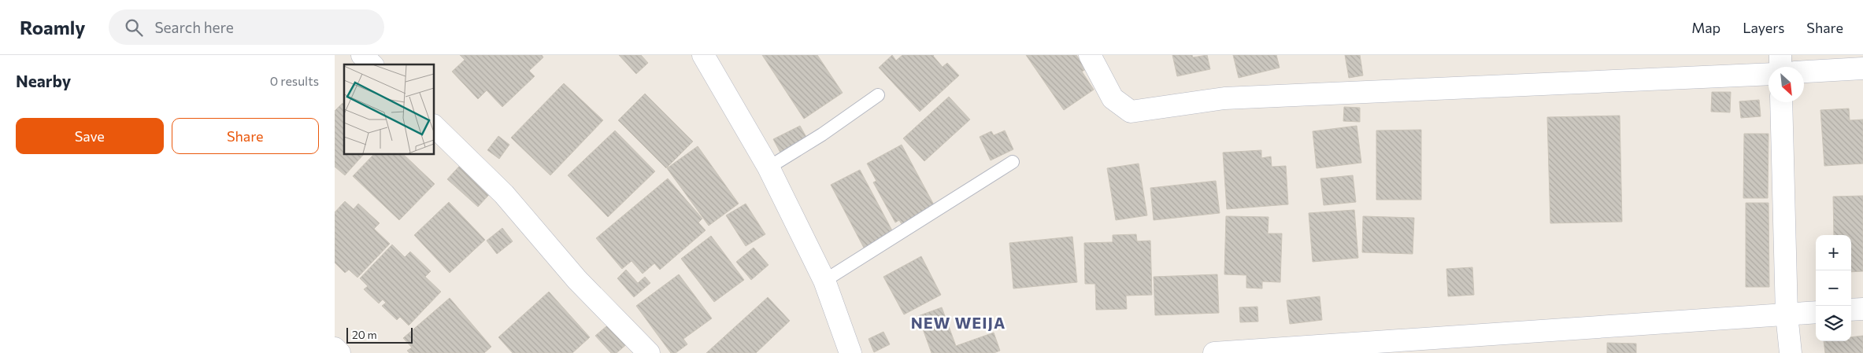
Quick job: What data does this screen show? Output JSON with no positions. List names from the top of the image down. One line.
{"districts":["NEW WEIJA"],"scale_bar":"20 m","north":"bottom right","page":{"header":"Roamly","search":"Search here","nav":["Map","Layers","Share"],"heading":["Nearby","0 results"],"buttons":["Save","Share"],"map_buttons":["+","−"],"scale":"20 m"}}
